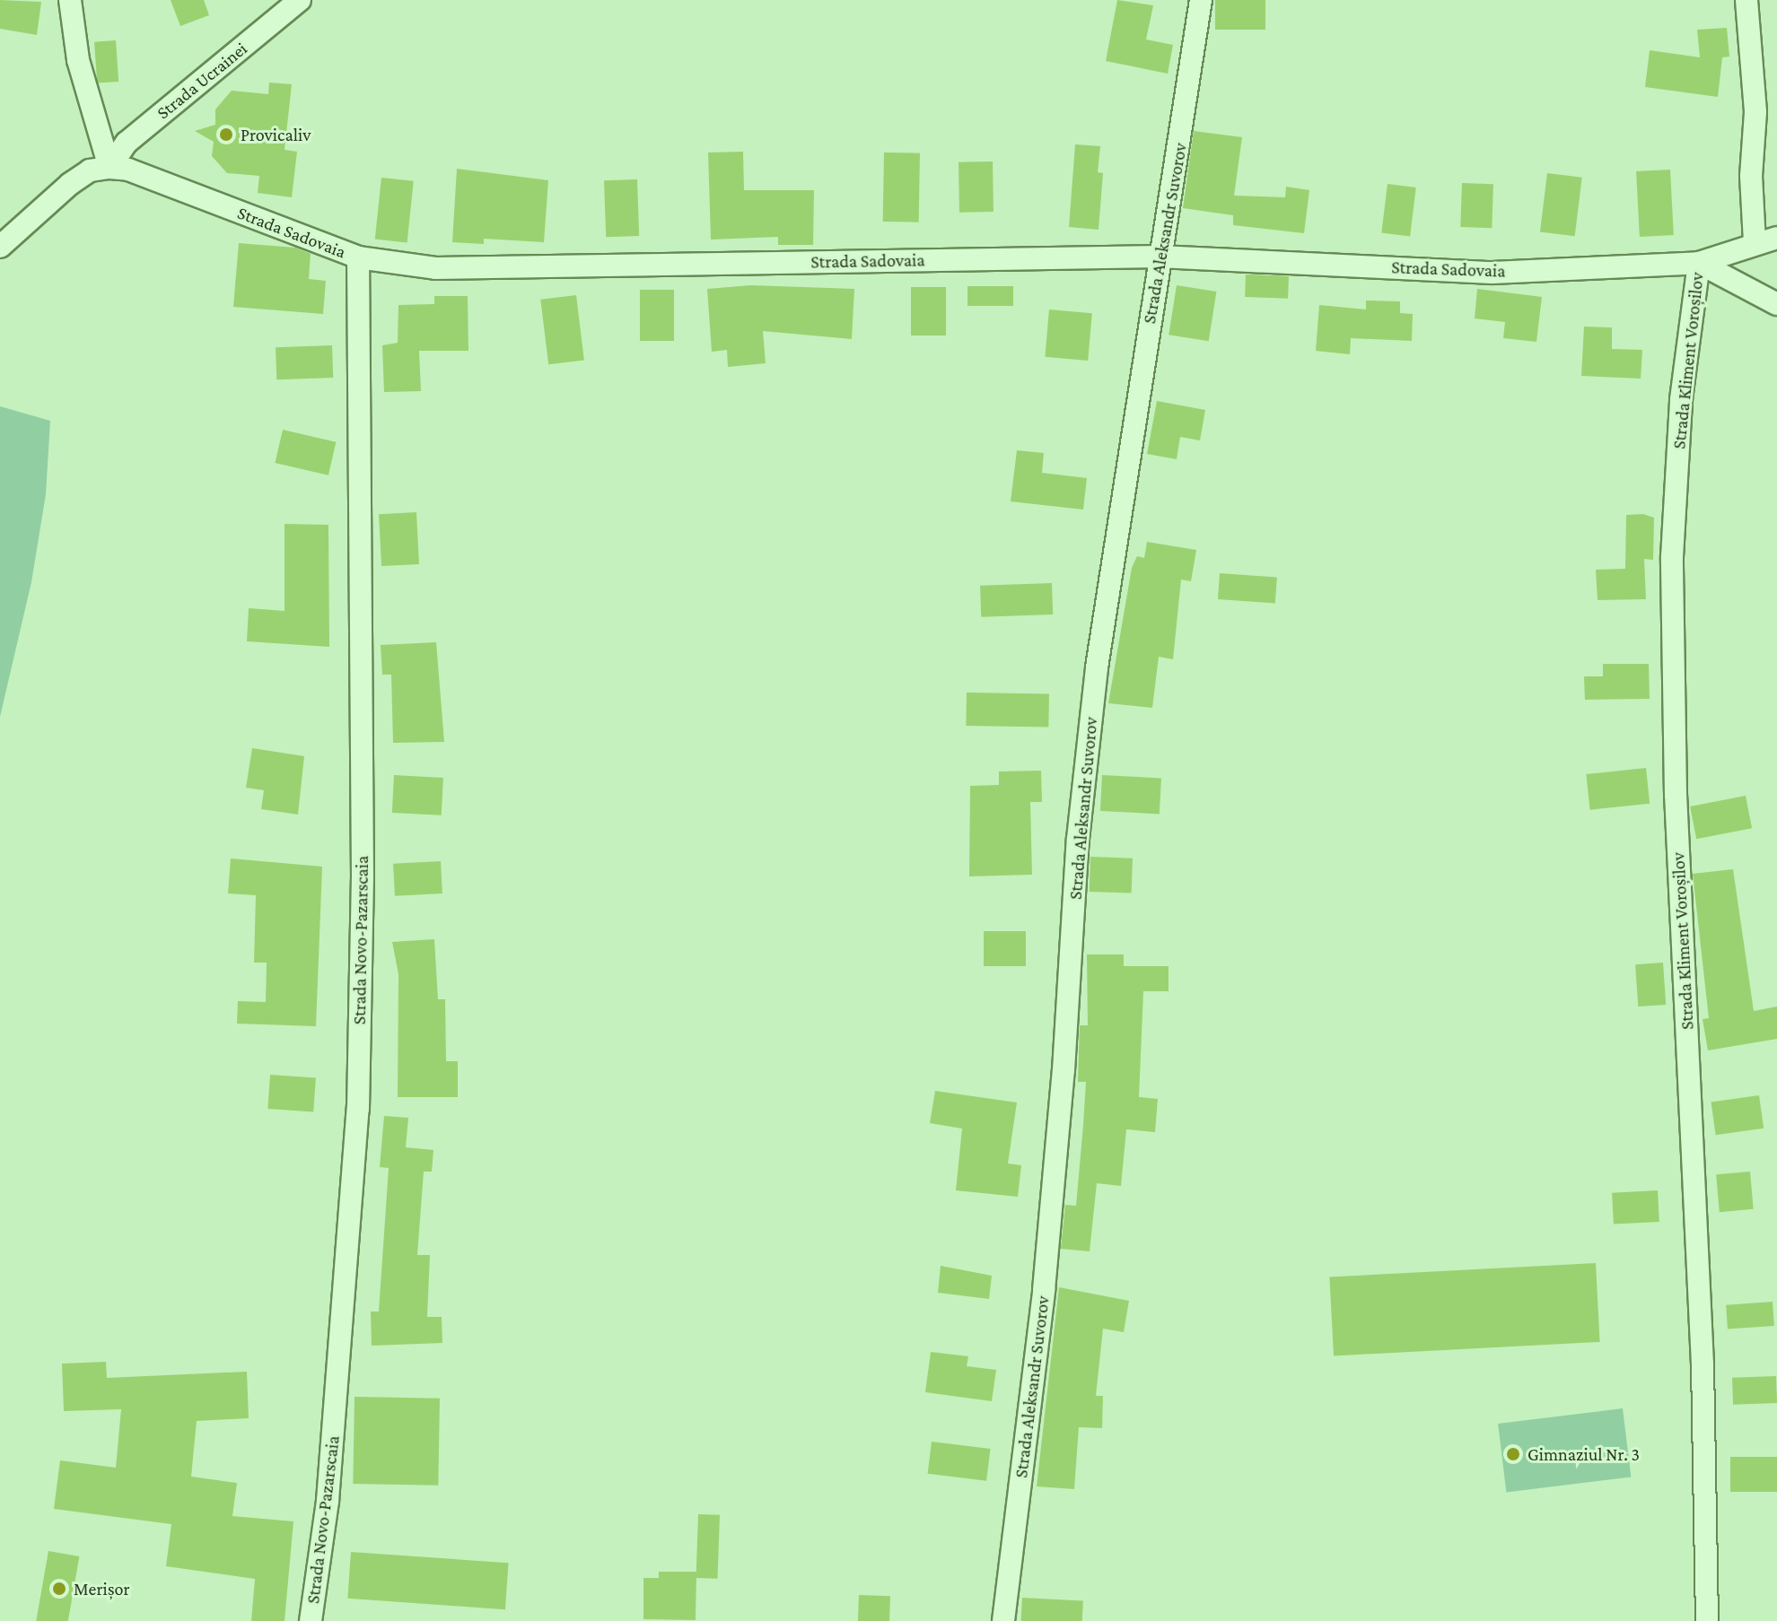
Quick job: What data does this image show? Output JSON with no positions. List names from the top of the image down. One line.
{"streets":{"street":["Strada Ucrainei","Strada Sadovaia","Strada Aleksandr Suvorov","Strada Kliment Voroșilov","Strada Novo-Pazarscaia"]},"crossings":[["Strada Ucrainei","Strada Sadovaia"],["Strada Sadovaia","Strada Aleksandr Suvorov"],["Strada Sadovaia","Strada Kliment Voroșilov"],["Strada Sadovaia","Strada Novo-Pazarscaia"]],"places":["Provicaliv","Gimnaziul Nr. 3","Merișor"]}
